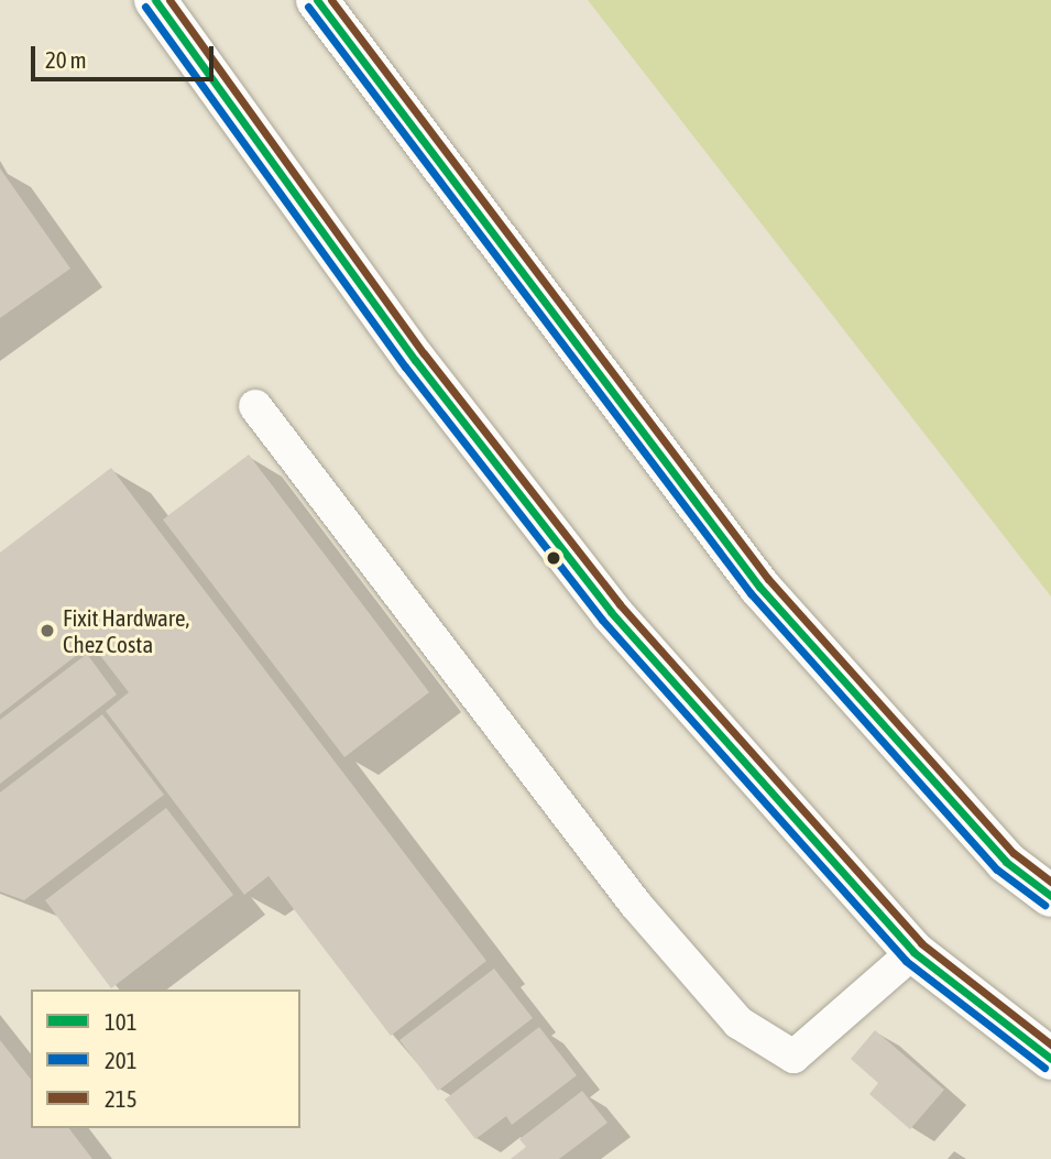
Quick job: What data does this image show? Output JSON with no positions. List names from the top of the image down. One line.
{"places":["Fixit Hardware, Chez Costa"],"lines":["transit line 101","transit line 215","transit line 201"],"legend":["101","201","215"],"scale_bar":"20 m"}
